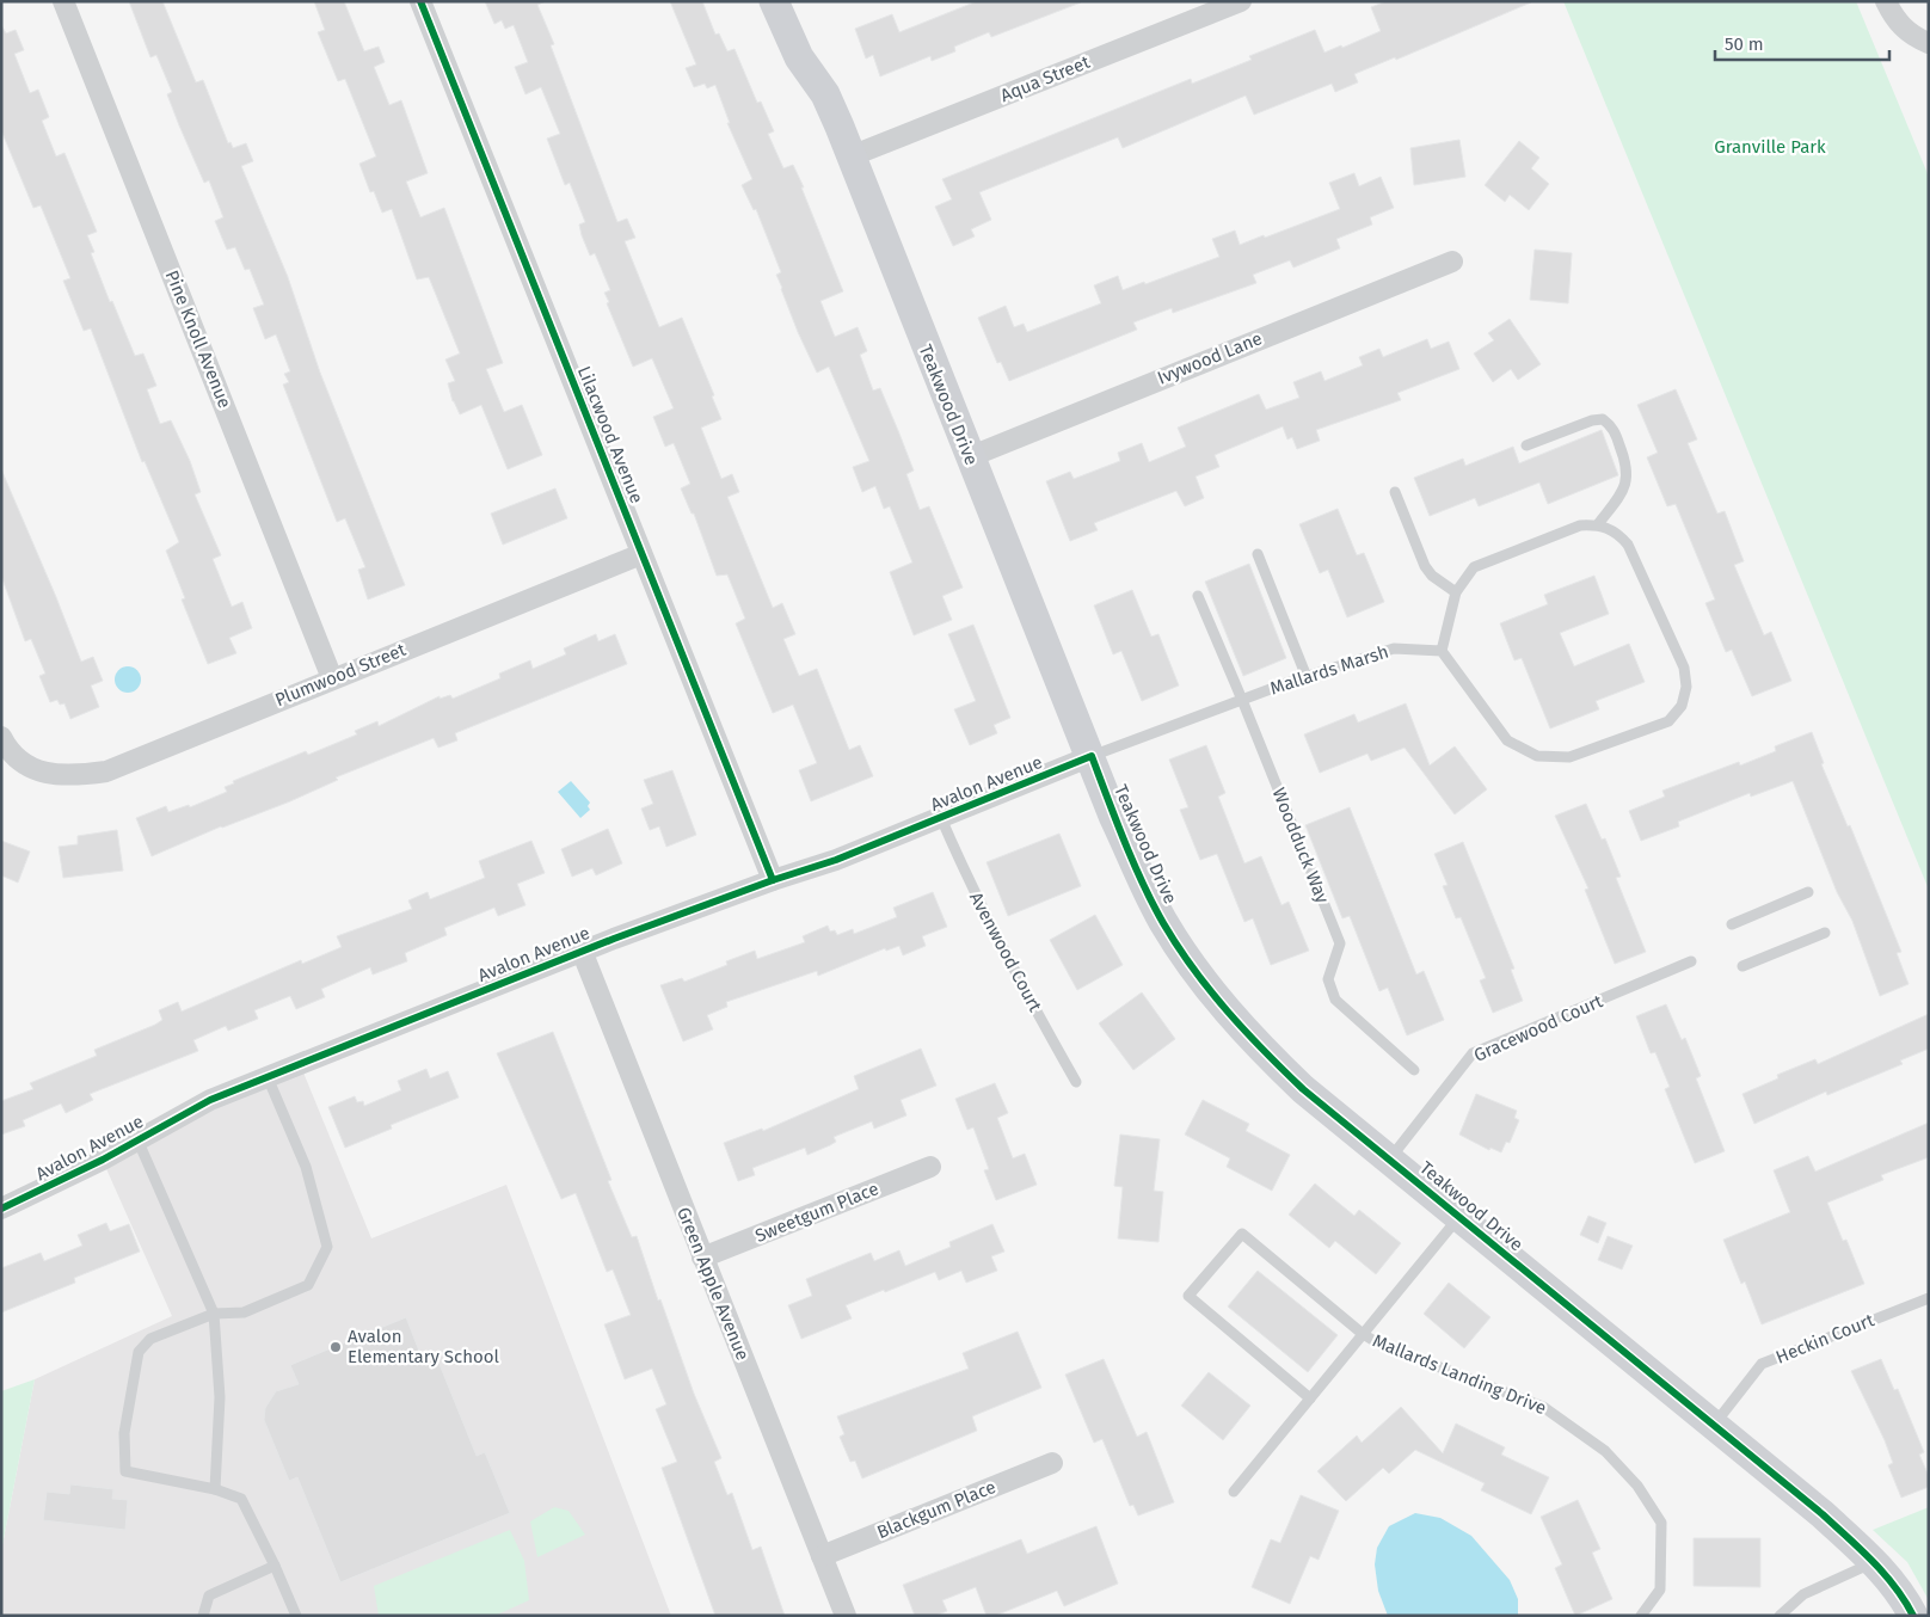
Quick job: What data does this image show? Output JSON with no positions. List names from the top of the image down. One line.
{"streets":{"street":["Aqua Street","Pine Knoll Avenue","Ivywood Lane","Teakwood Drive","Lilacwood Avenue","Plumwood Street","Avalon Avenue","Sweetgum Place","Green Apple Avenue","Blackgum Place"],"lane":["Mallards Marsh","Woodduck Way","Avenwood Court","Gracewood Court","Heckin Court","Mallards Landing Drive"]},"crossings":[["Aqua Street","Teakwood Drive"],["Pine Knoll Avenue","Plumwood Street"],["Ivywood Lane","Teakwood Drive"],["Teakwood Drive","Mallards Marsh"],["Teakwood Drive","Avalon Avenue"],["Teakwood Drive","Gracewood Court"],["Teakwood Drive","Heckin Court"],["Teakwood Drive","Mallards Landing Drive"],["Lilacwood Avenue","Plumwood Street"],["Lilacwood Avenue","Avalon Avenue"],["Mallards Marsh","Avalon Avenue"],["Mallards Marsh","Woodduck Way"],["Avalon Avenue","Avenwood Court"],["Avalon Avenue","Green Apple Avenue"],["Sweetgum Place","Green Apple Avenue"],["Green Apple Avenue","Blackgum Place"]],"parks":["Granville Park"],"places":["Avalon Elementary School"],"scale_bar":"50 m"}
